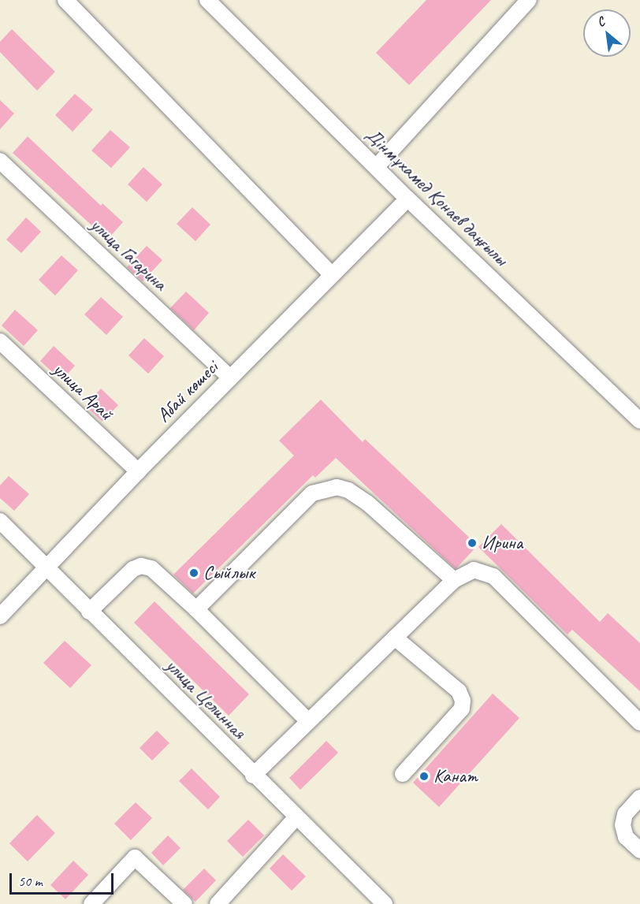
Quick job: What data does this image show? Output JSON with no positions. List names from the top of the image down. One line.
{"streets":{"street":["Дінмұхамед Қонаев даңғылы","улица Гагарина","улица Арай","Абай көшесі","улица Целинная"]},"crossings":[["Дінмұхамед Қонаев даңғылы","Абай көшесі"],["улица Гагарина","Абай көшесі"],["улица Арай","Абай көшесі"],["Абай көшесі","улица Целинная"]],"places":["Ирина","Сыйлык","Канат"],"scale_bar":"50 m","north":"top left"}
